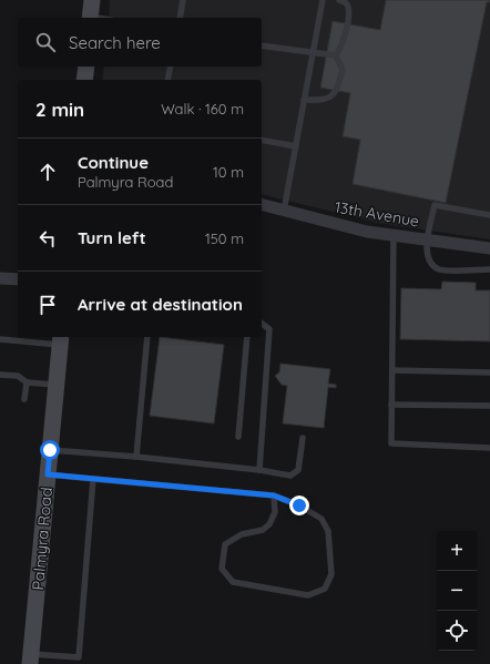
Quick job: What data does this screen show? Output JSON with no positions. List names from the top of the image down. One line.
{"streets":{"main road":["Palmyra Road"],"street":["13th Avenue"]},"page":{"search":"Search here","heading":["2 min","Walk · 160 m"],"list":[["Continue","Palmyra Road","10 m"],["Turn left","150 m"],"Arrive at destination"],"map_buttons":["+","−"]}}
